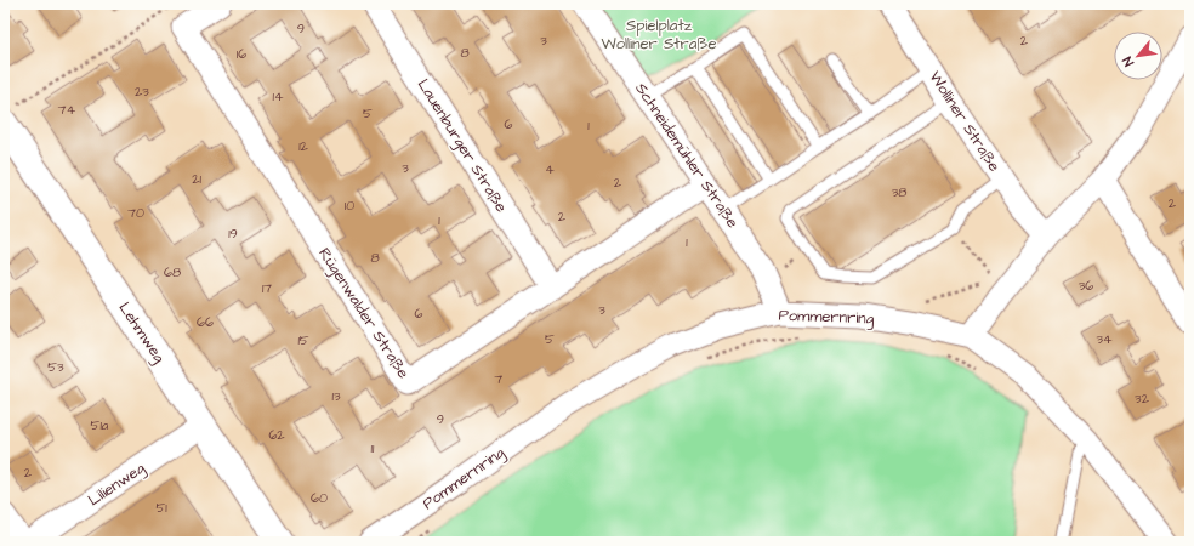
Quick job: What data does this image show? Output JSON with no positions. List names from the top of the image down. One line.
{"streets":{"street":["Wolliner Straße","Lauenburger Straße","Schneidemühler Straße","Rügenwalder Straße","Pommernring","Lehmweg","Lilienweg"]},"crossings":[["Lauenburger Straße","Rügenwalder Straße"],["Schneidemühler Straße","Rügenwalder Straße"],["Schneidemühler Straße","Pommernring"],["Lehmweg","Lilienweg"]],"parks":["Spielplatz Wolliner Straße"],"house_numbers":["9","3","2","8","16","23","14","74","5","6","1","12","3","4","21","2","38","2","10","70","2","1","19","1","8","68","36","17","3","6","66","5","34","15","53","7","13","32","9","51a","62","11","2","60","51"],"north":"bottom left"}
